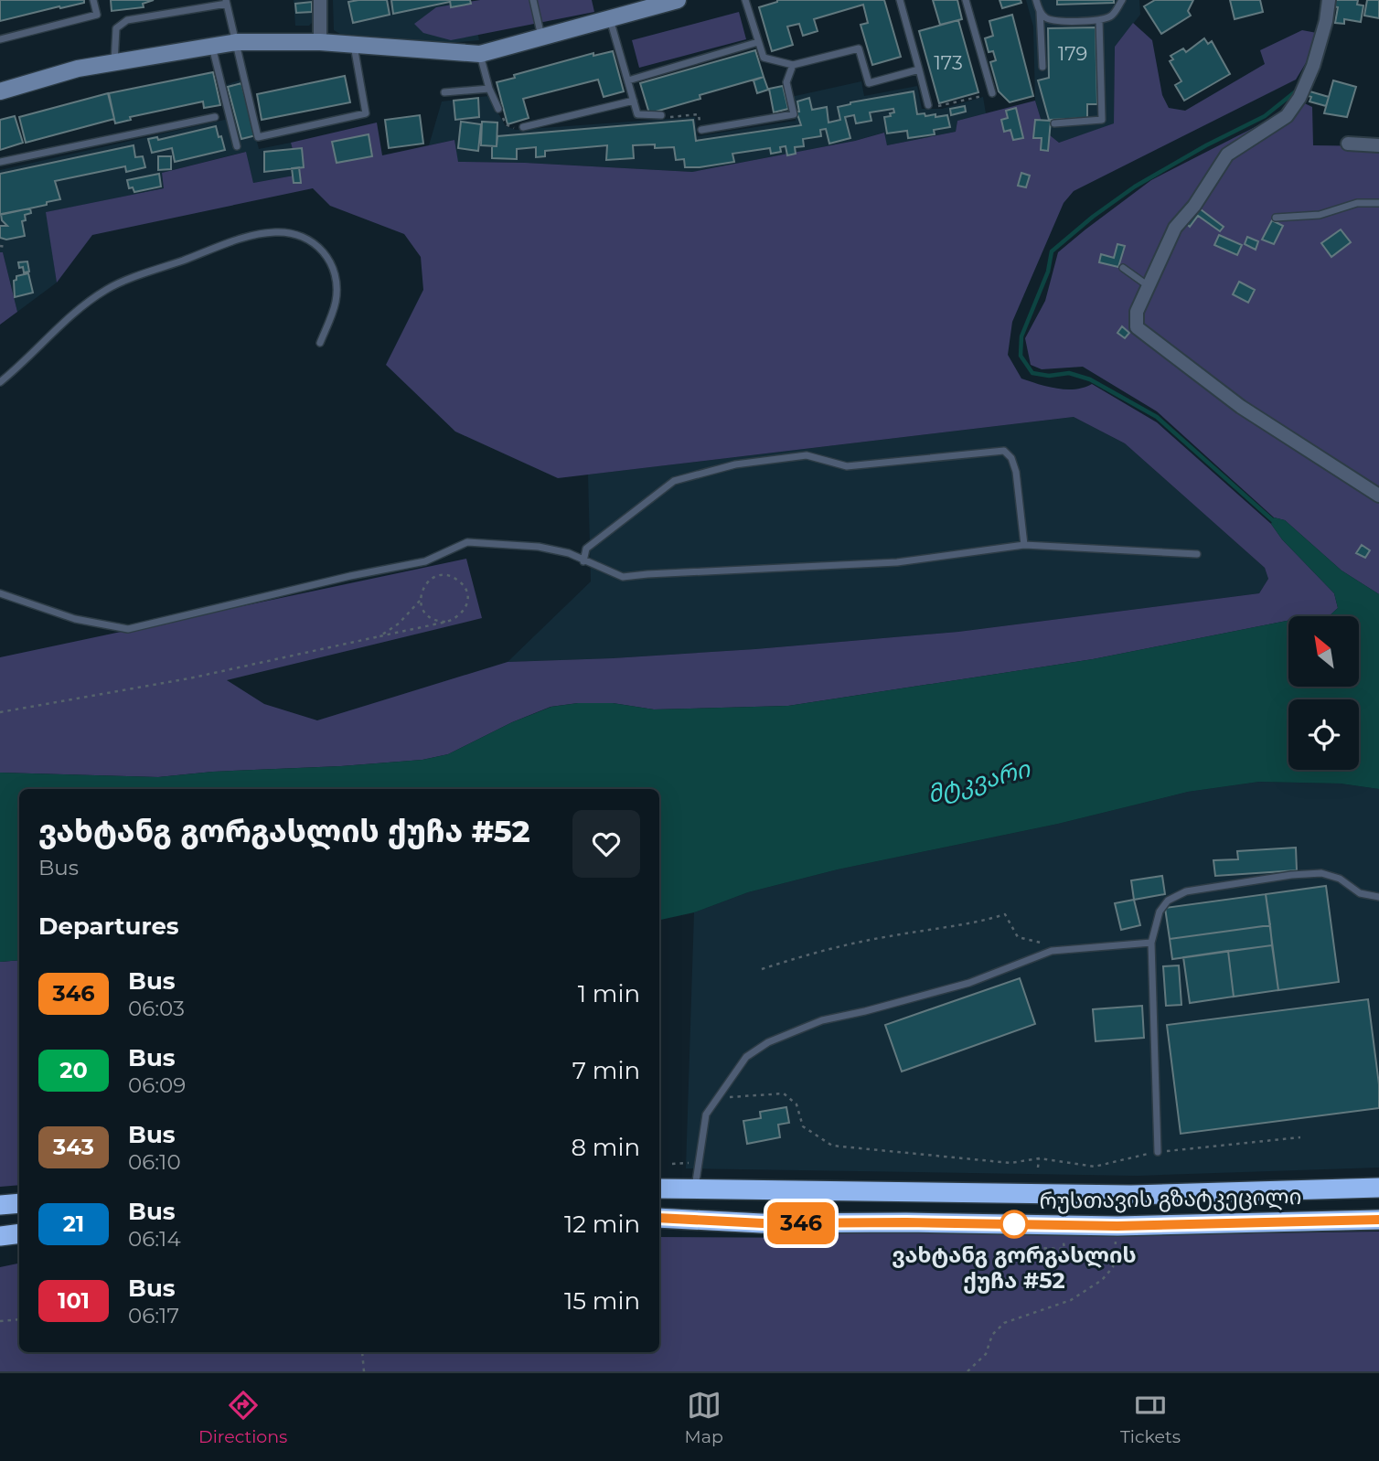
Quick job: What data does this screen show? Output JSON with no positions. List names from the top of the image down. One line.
{"streets":{"highway":["რუსთავის გზატკეცილი"]},"water":["მტკვარი"],"places":["ვახტანგ გორგასლის ქუჩა #52"],"lines":["bus line 346"],"house_numbers":["179","173"],"north":"top left","page":{"on_map":"346","heading":[["ვახტანგ გორგასლის ქუჩა #52","Bus"],"Departures"],"list":[{"mark":"346","name":"Bus","note":"06:03","value":"1 min"},{"mark":"20","name":"Bus","note":"06:09","value":"7 min"},{"mark":"343","name":"Bus","note":"06:10","value":"8 min"},{"mark":"21","name":"Bus","note":"06:14","value":"12 min"},{"mark":"101","name":"Bus","note":"06:17","value":"15 min"}],"tabs":["Directions","Map","Tickets"]}}
